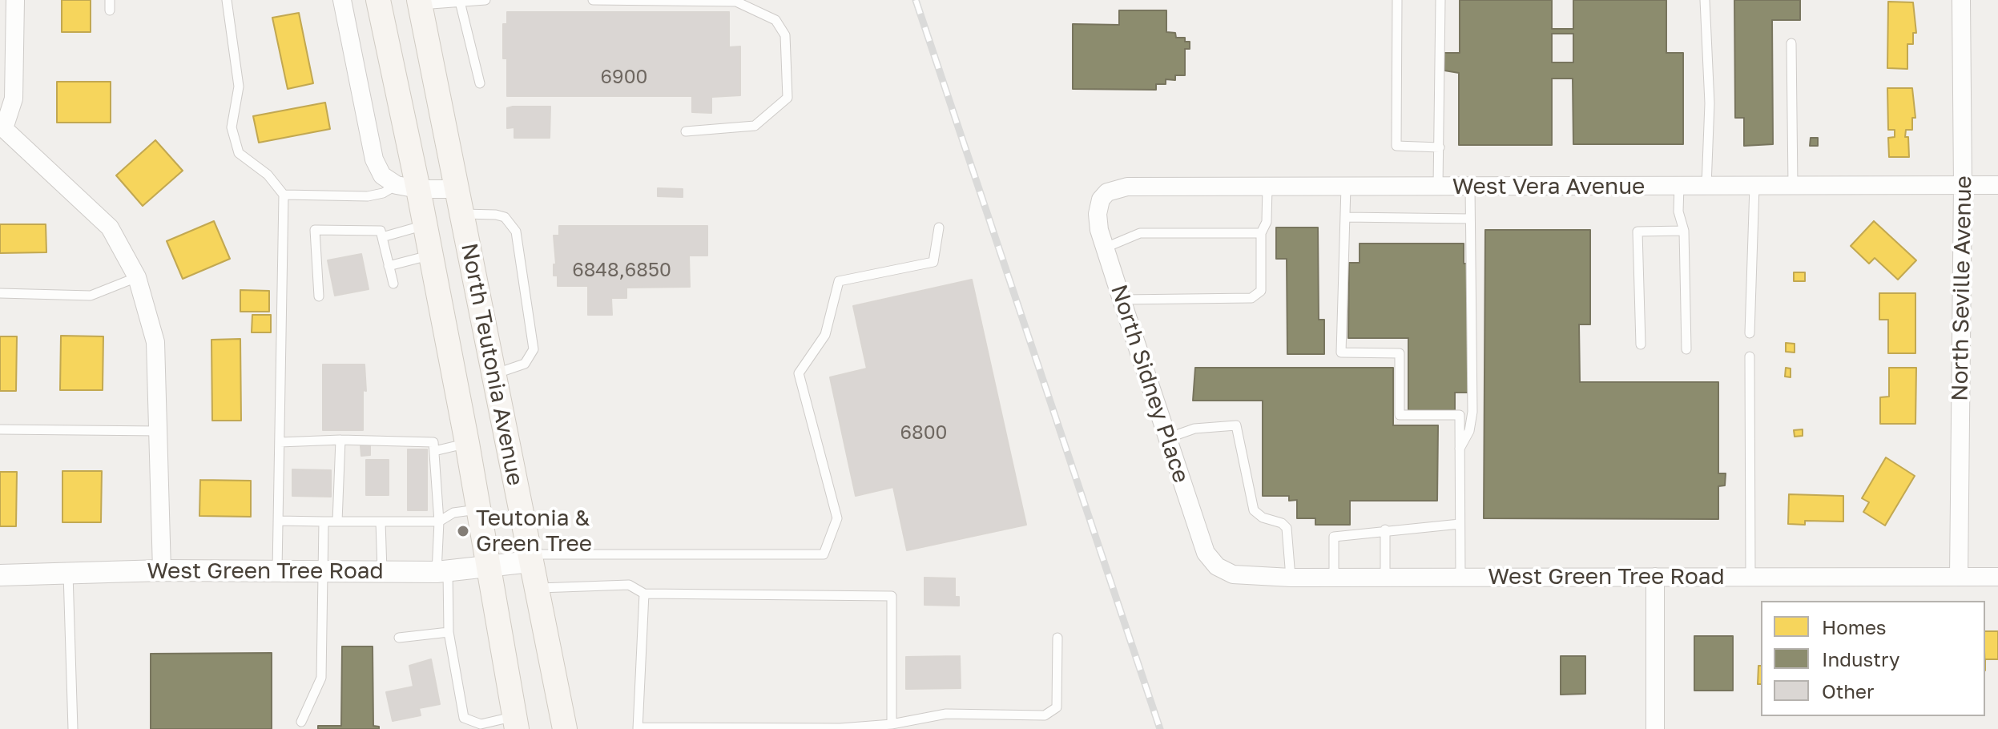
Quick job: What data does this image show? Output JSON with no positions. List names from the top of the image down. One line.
{"streets":{"main road":["North Teutonia Avenue"],"street":["West Vera Avenue","North Seville Avenue","North Sidney Place","West Green Tree Road"]},"crossings":[["West Vera Avenue","North Seville Avenue"],["West Vera Avenue","North Sidney Place"],["North Seville Avenue","West Green Tree Road"],["North Teutonia Avenue","West Green Tree Road"],["North Sidney Place","West Green Tree Road"]],"places":["Teutonia & Green Tree"],"house_numbers":["6900","6848,6850","6800"],"legend":["Homes","Industry","Other"]}
